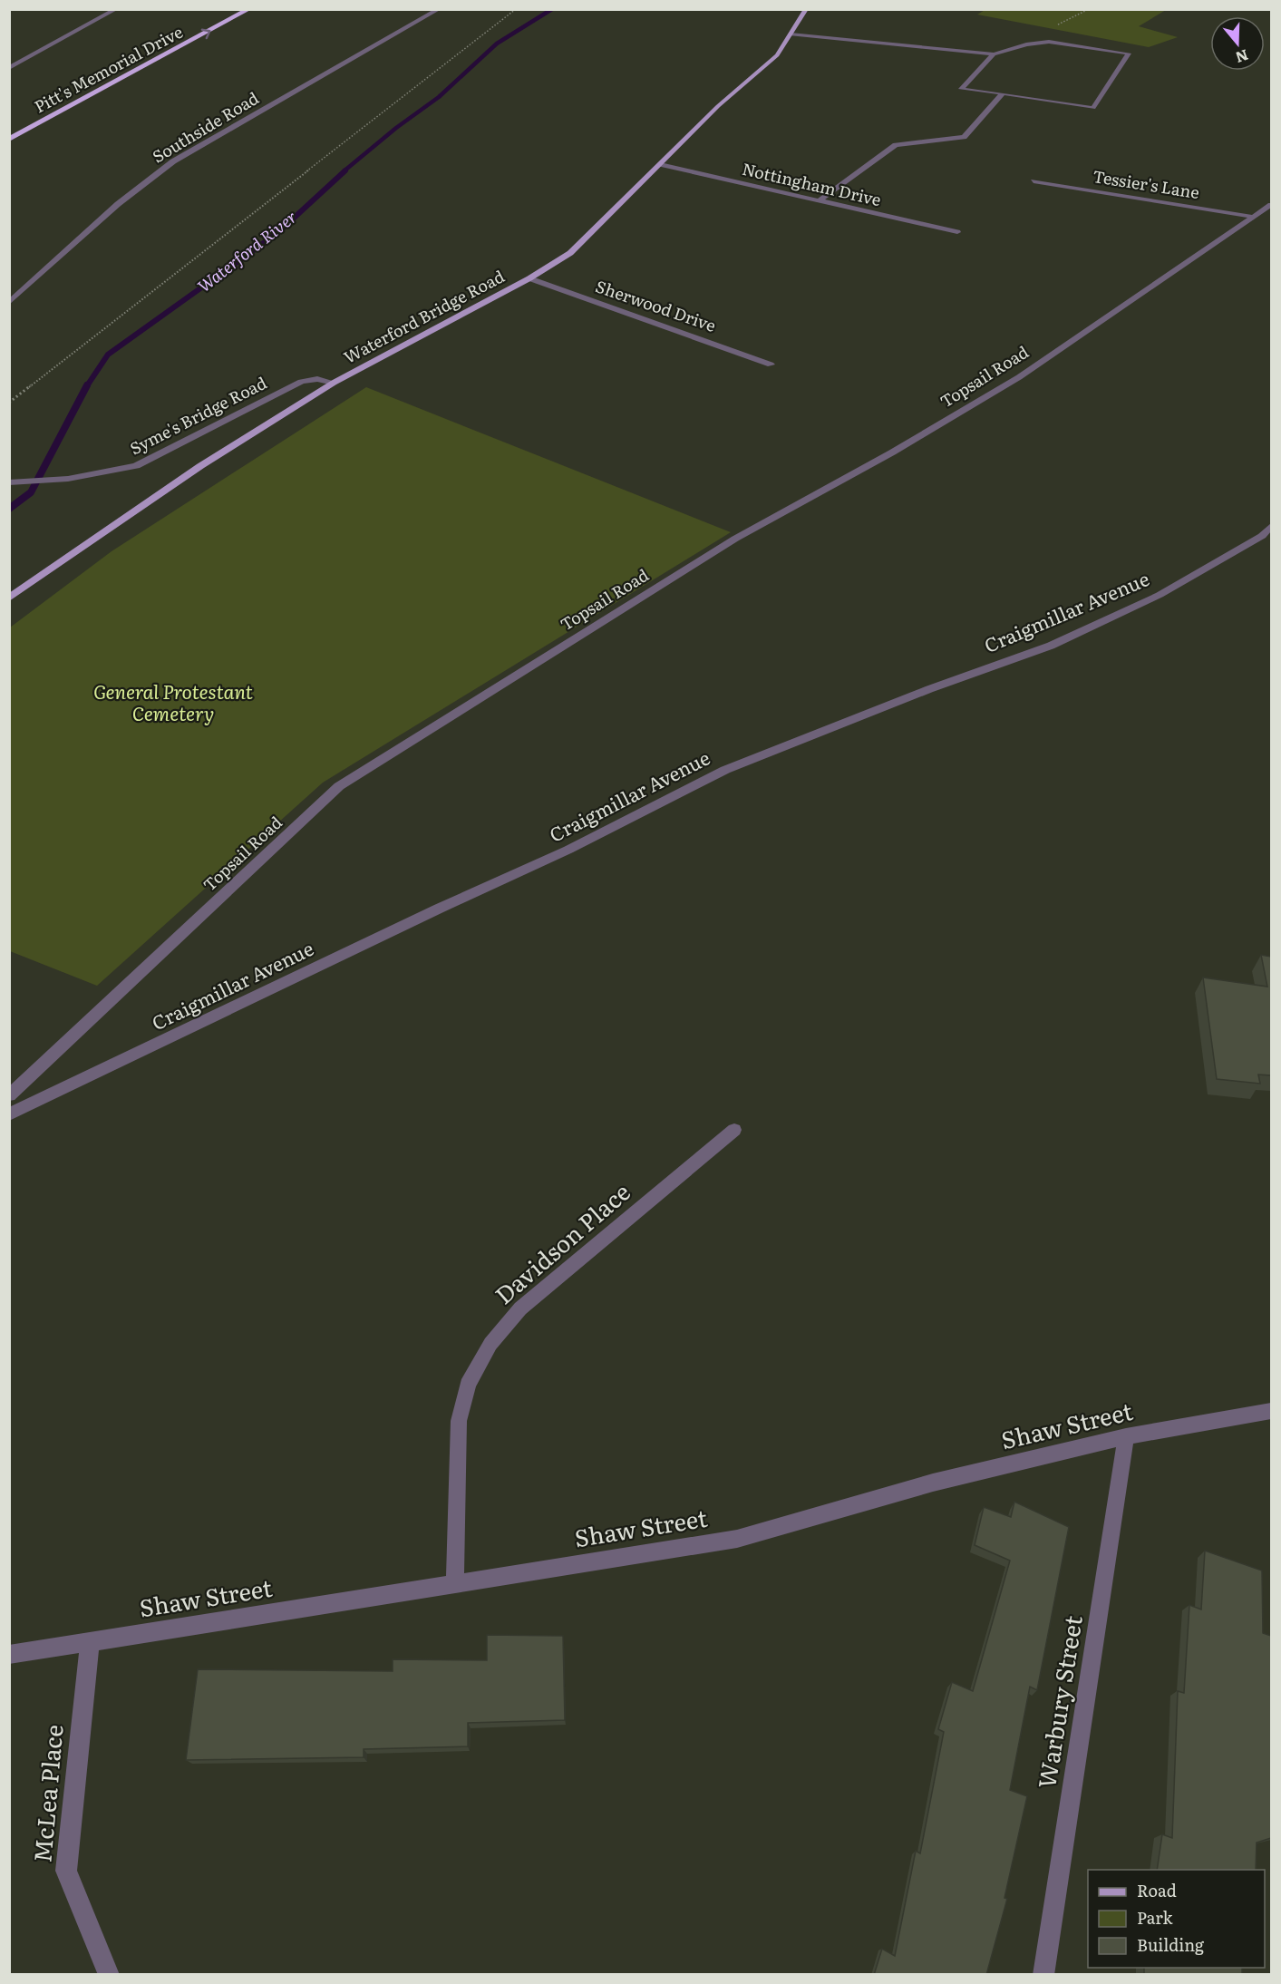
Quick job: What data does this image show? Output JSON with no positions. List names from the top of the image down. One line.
{"streets":{"highway":["Pitt's Memorial Drive"],"main road":["Waterford Bridge Road"],"street":["Southside Road","Nottingham Drive","Tessier's Lane","Sherwood Drive","Topsail Road","Syme's Bridge Road","Craigmillar Avenue","Davidson Place","Shaw Street","Warbury Street","McLea Place"]},"crossings":[["Nottingham Drive","Waterford Bridge Road"],["Tessier's Lane","Topsail Road"],["Sherwood Drive","Waterford Bridge Road"],["Waterford Bridge Road","Syme's Bridge Road"],["Davidson Place","Shaw Street"],["Shaw Street","Warbury Street"],["Shaw Street","McLea Place"]],"one_way":["Pitt's Memorial Drive"],"water":["Waterford River"],"parks":["General Protestant Cemetery"],"legend":["Road","Park","Building"],"north":"bottom"}
